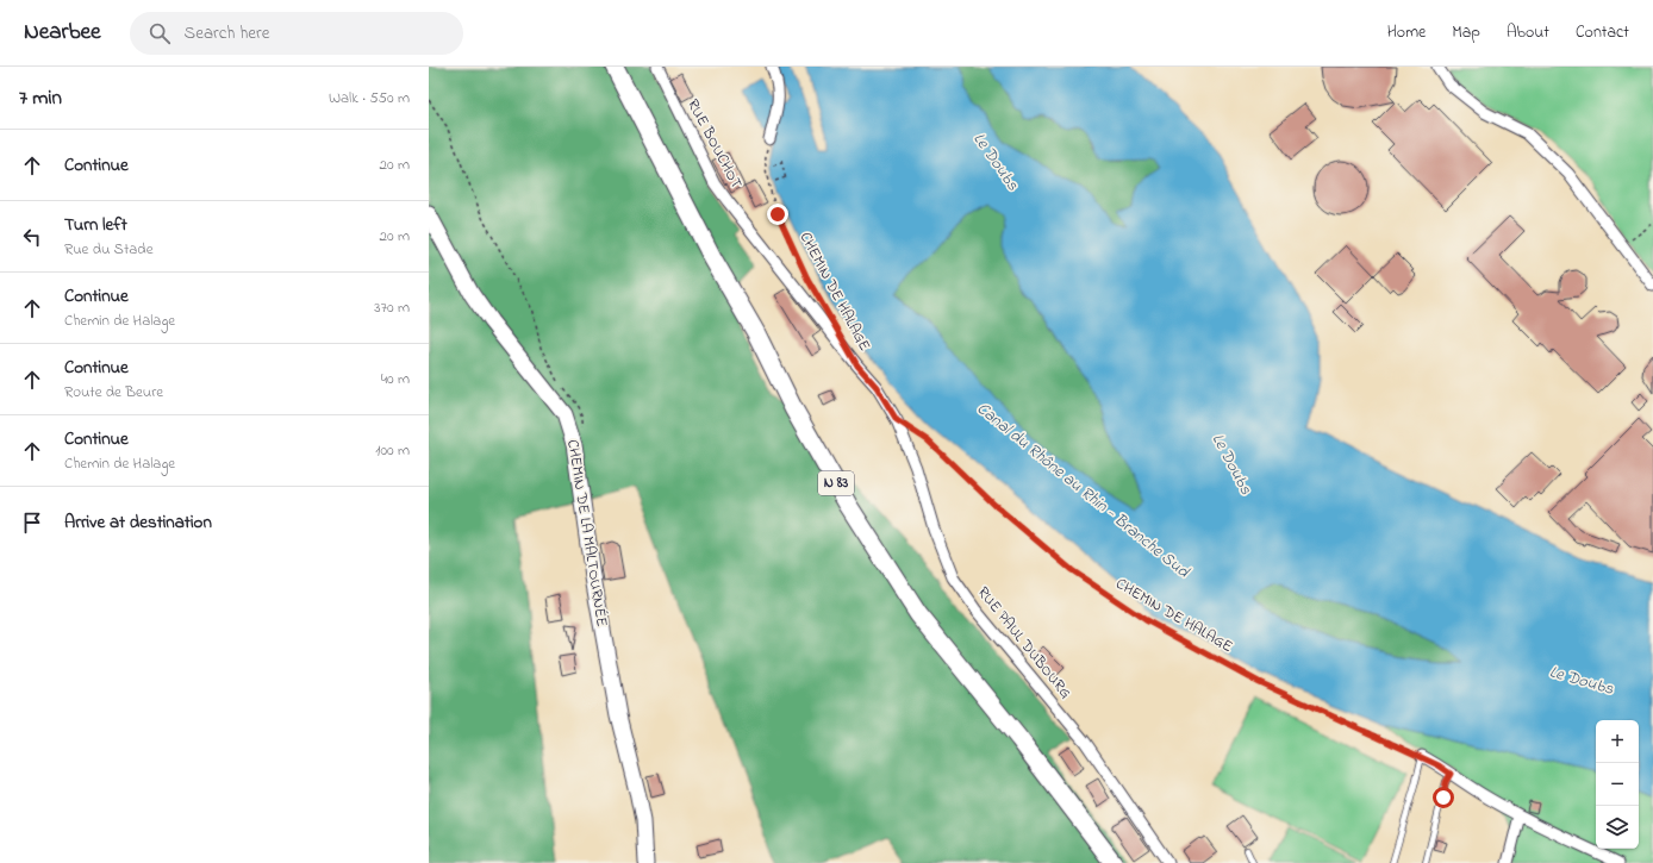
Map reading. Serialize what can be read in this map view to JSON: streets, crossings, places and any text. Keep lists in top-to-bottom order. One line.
{"streets":{"main road":["N 83"],"street":["RUE BOUCHOT","CHEMIN DE LA MALTOURNÉE","RUE PAUL DUBOURG"],"path":["CHEMIN DE HALAGE"]},"crossings":[["RUE BOUCHOT","CHEMIN DE HALAGE"],["RUE BOUCHOT","RUE PAUL DUBOURG"],["CHEMIN DE HALAGE","RUE PAUL DUBOURG"]],"water":["Le Doubs","Canal du Rhône au Rhin - Branche Sud"],"page":{"header":"Nearbee","search":"Search here","nav":["Home","Map","About","Contact"],"heading":["7 min","Walk · 550 m"],"list":[["Continue","20 m"],["Turn left","Rue du Stade","20 m"],["Continue","Chemin de Halage","370 m"],["Continue","Route de Beure","40 m"],["Continue","Chemin de Halage","100 m"],"Arrive at destination"],"map_buttons":["+","−"]}}
